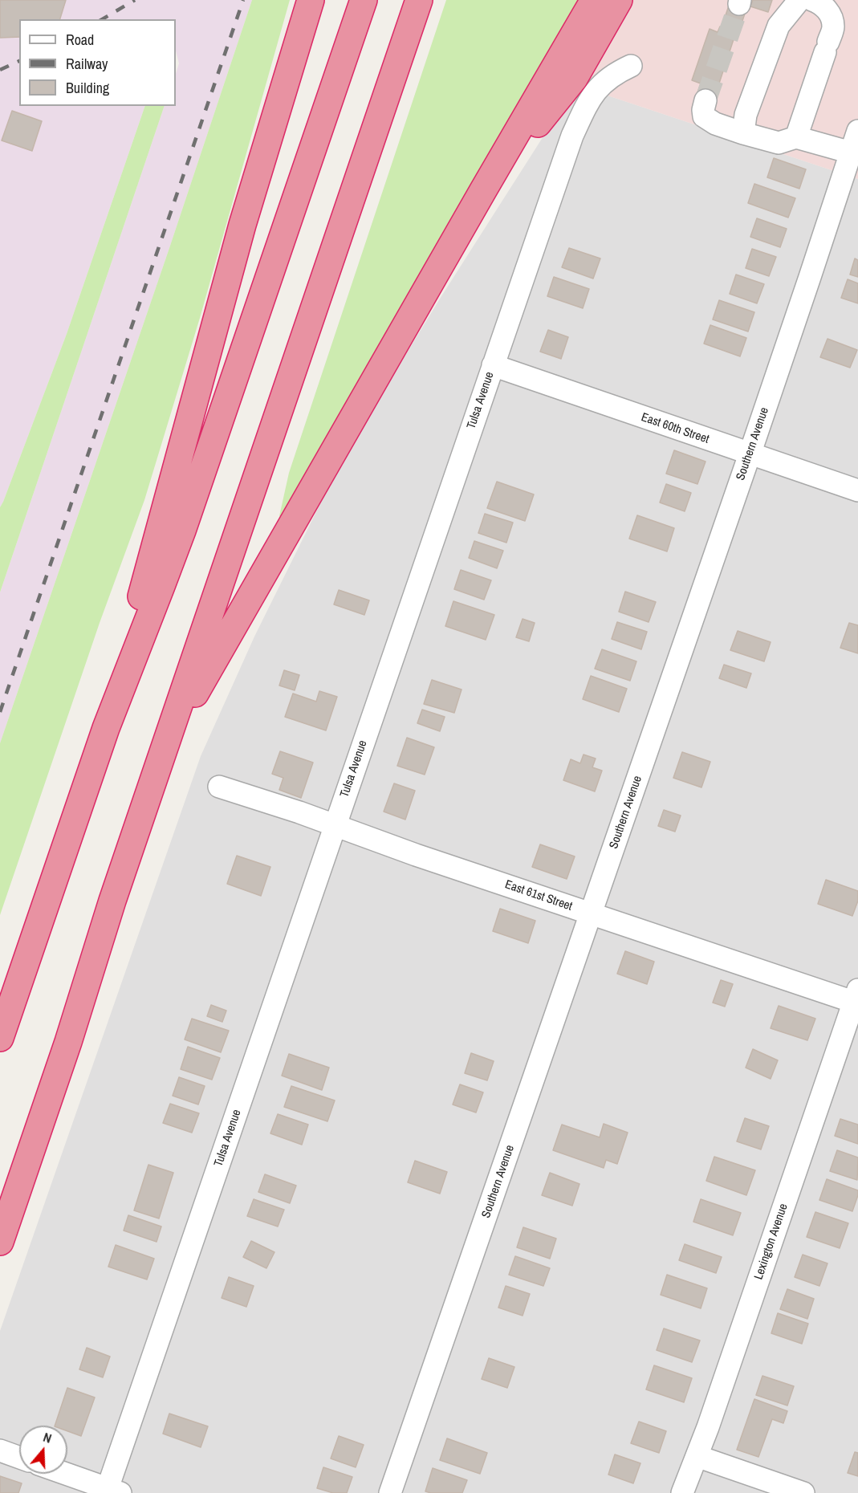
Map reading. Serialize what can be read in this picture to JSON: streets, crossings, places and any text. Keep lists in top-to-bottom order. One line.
{"streets":{"street":["Tulsa Avenue","East 60th Street","Southern Avenue","East 61st Street","Lexington Avenue"]},"crossings":[["Tulsa Avenue","East 60th Street"],["Tulsa Avenue","East 61st Street"],["East 60th Street","Southern Avenue"],["Southern Avenue","East 61st Street"],["East 61st Street","Lexington Avenue"]],"legend":["Road","Railway","Building"],"north":"top"}
